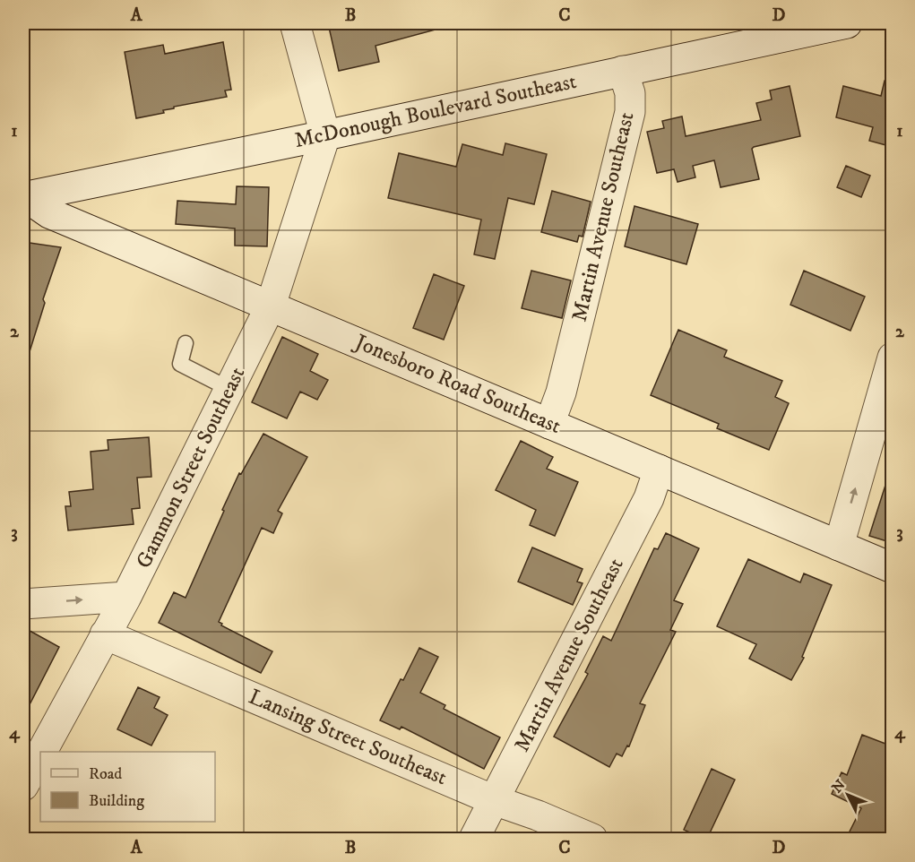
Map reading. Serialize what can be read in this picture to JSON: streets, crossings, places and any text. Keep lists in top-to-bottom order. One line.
{"streets":{"street":["McDonough Boulevard Southeast","Martin Avenue Southeast","Jonesboro Road Southeast","Gammon Street Southeast","Lansing Street Southeast"]},"crossings":[["McDonough Boulevard Southeast","Martin Avenue Southeast"],["McDonough Boulevard Southeast","Jonesboro Road Southeast"],["McDonough Boulevard Southeast","Gammon Street Southeast"],["Martin Avenue Southeast","Jonesboro Road Southeast"],["Martin Avenue Southeast","Lansing Street Southeast"],["Jonesboro Road Southeast","Gammon Street Southeast"],["Gammon Street Southeast","Lansing Street Southeast"]],"legend":["Road","Building"],"north":"top left","grid":{"columns":["A","B","C","D"],"rows":["1","2","3","4"]}}
